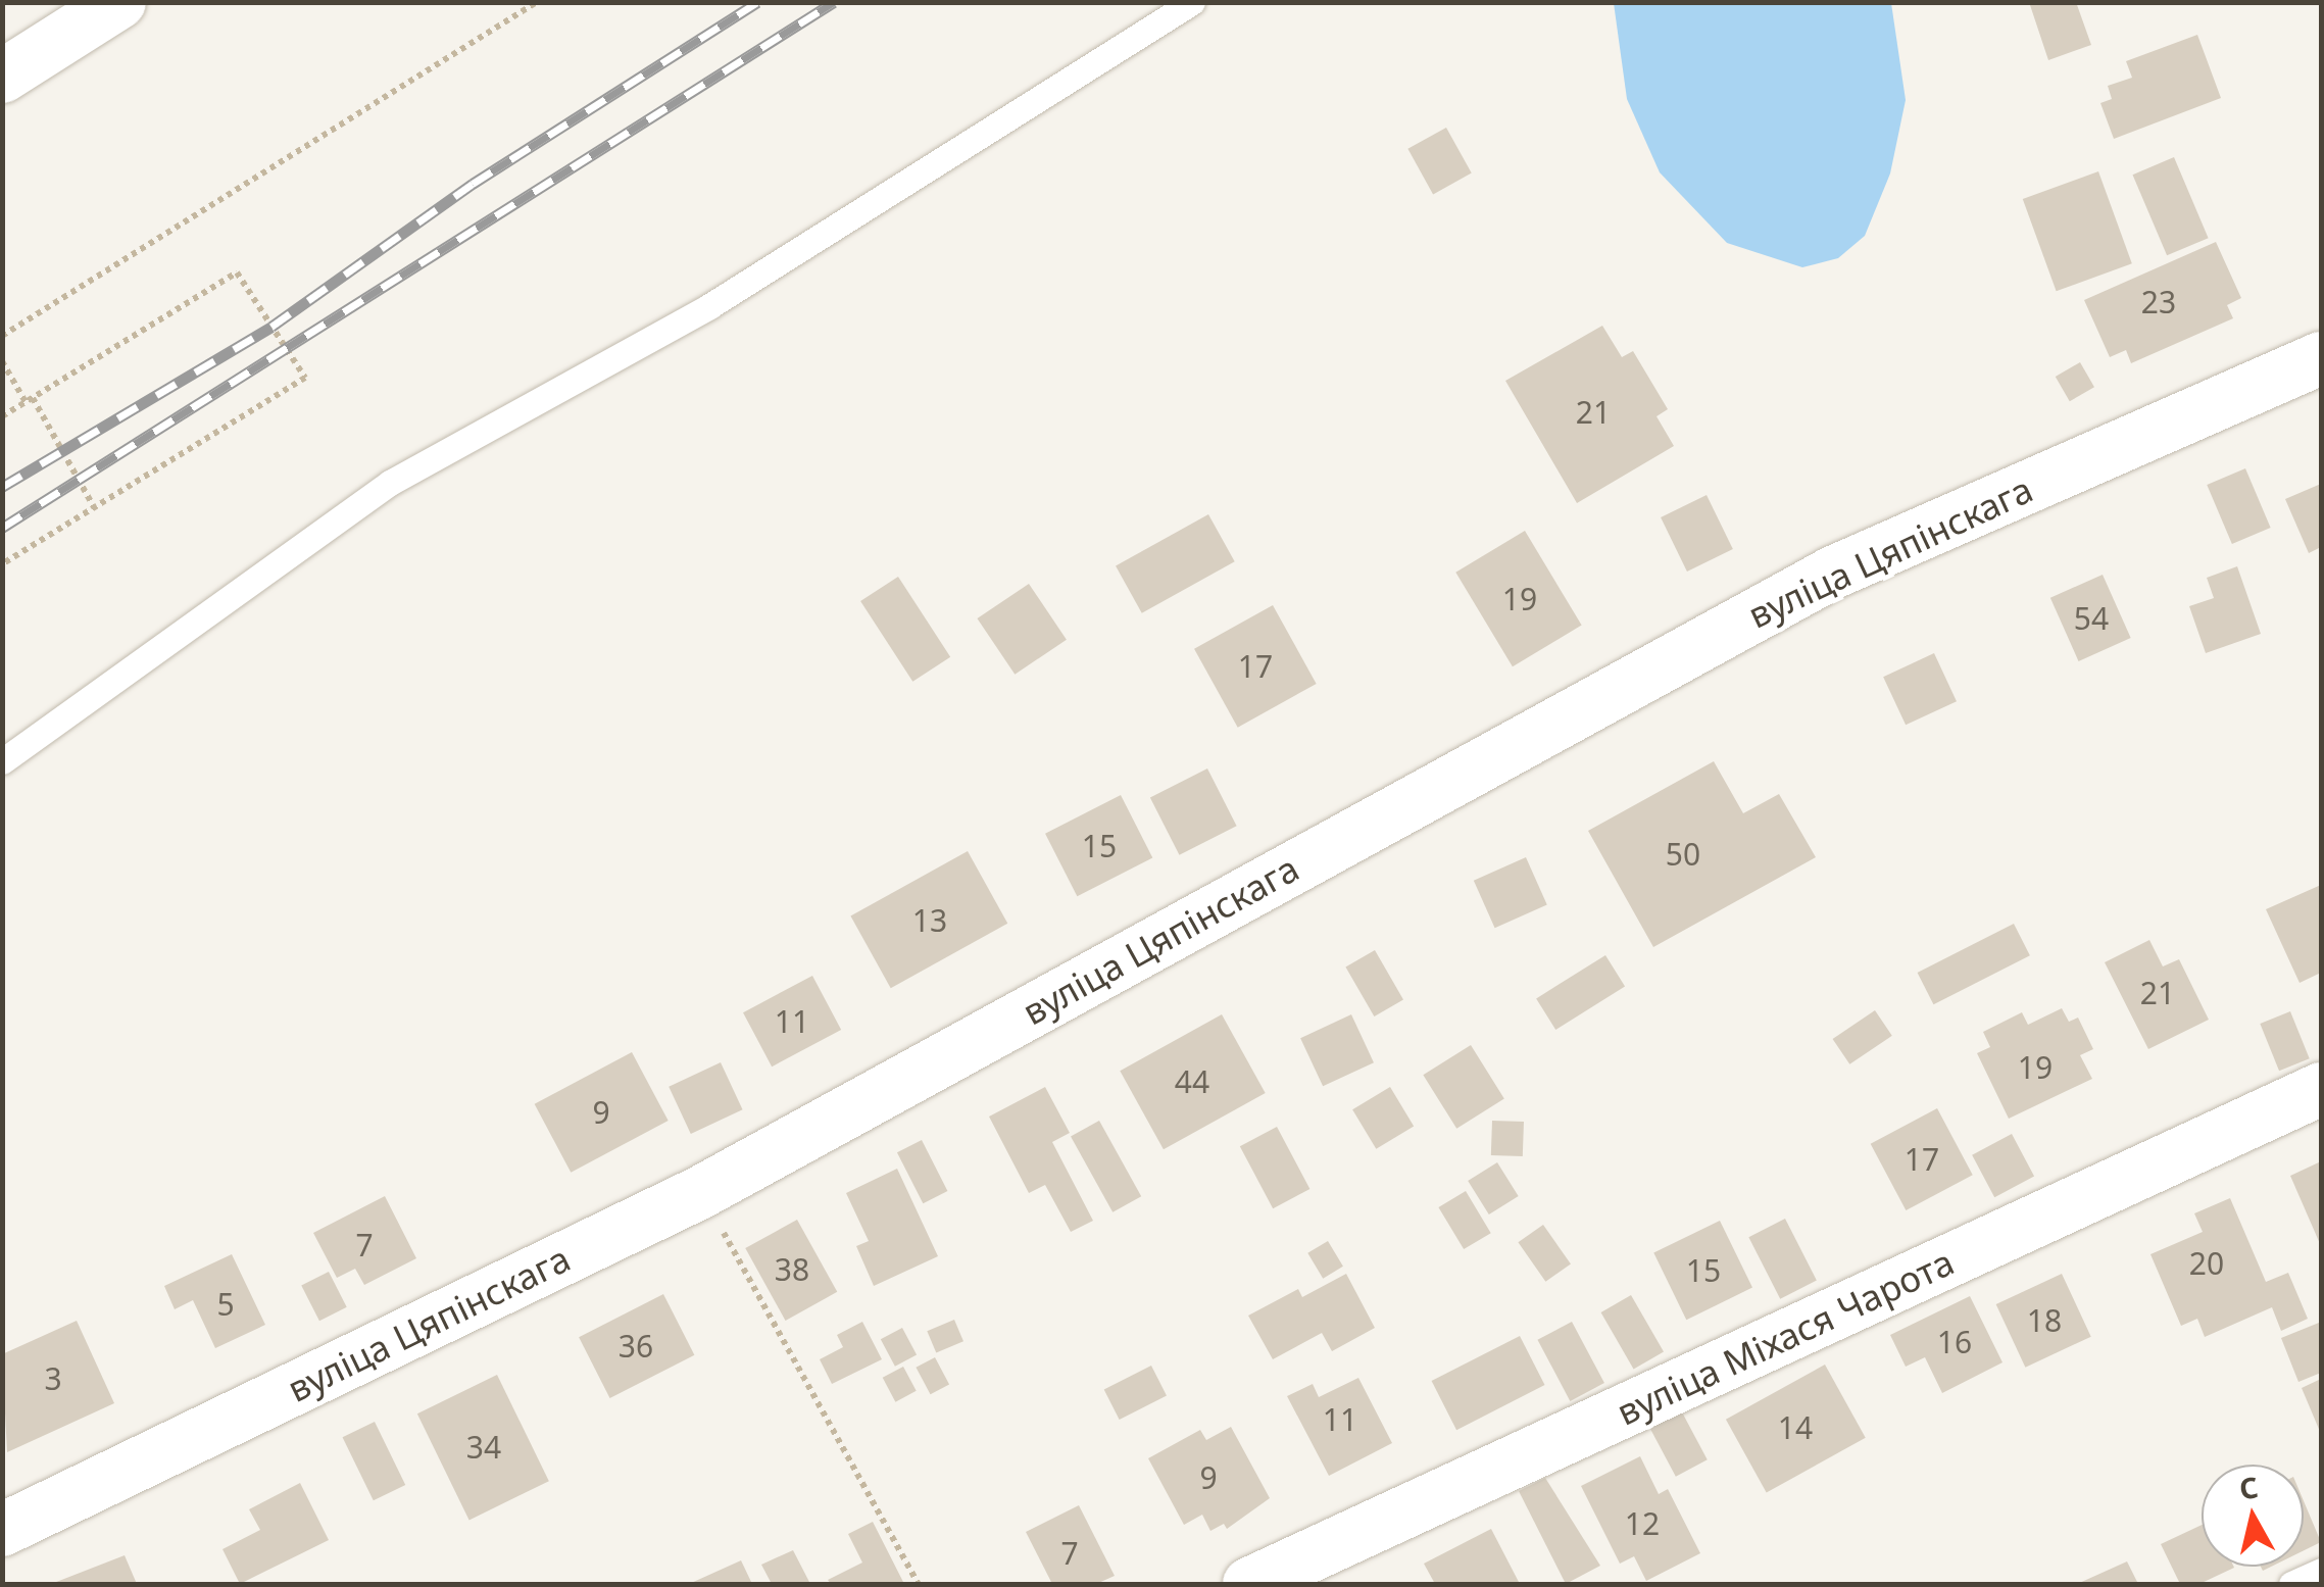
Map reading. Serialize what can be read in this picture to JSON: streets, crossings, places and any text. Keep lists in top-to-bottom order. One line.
{"streets":{"street":["вуліца Цяпінскага","вуліца Міхася Чарота"]},"house_numbers":["23","21","19","54","17","15","50","13","21","11","19","44","9","17","7","20","38","15","5","18","16","36","3","11","14","34","9","12","7"],"north":"top"}
